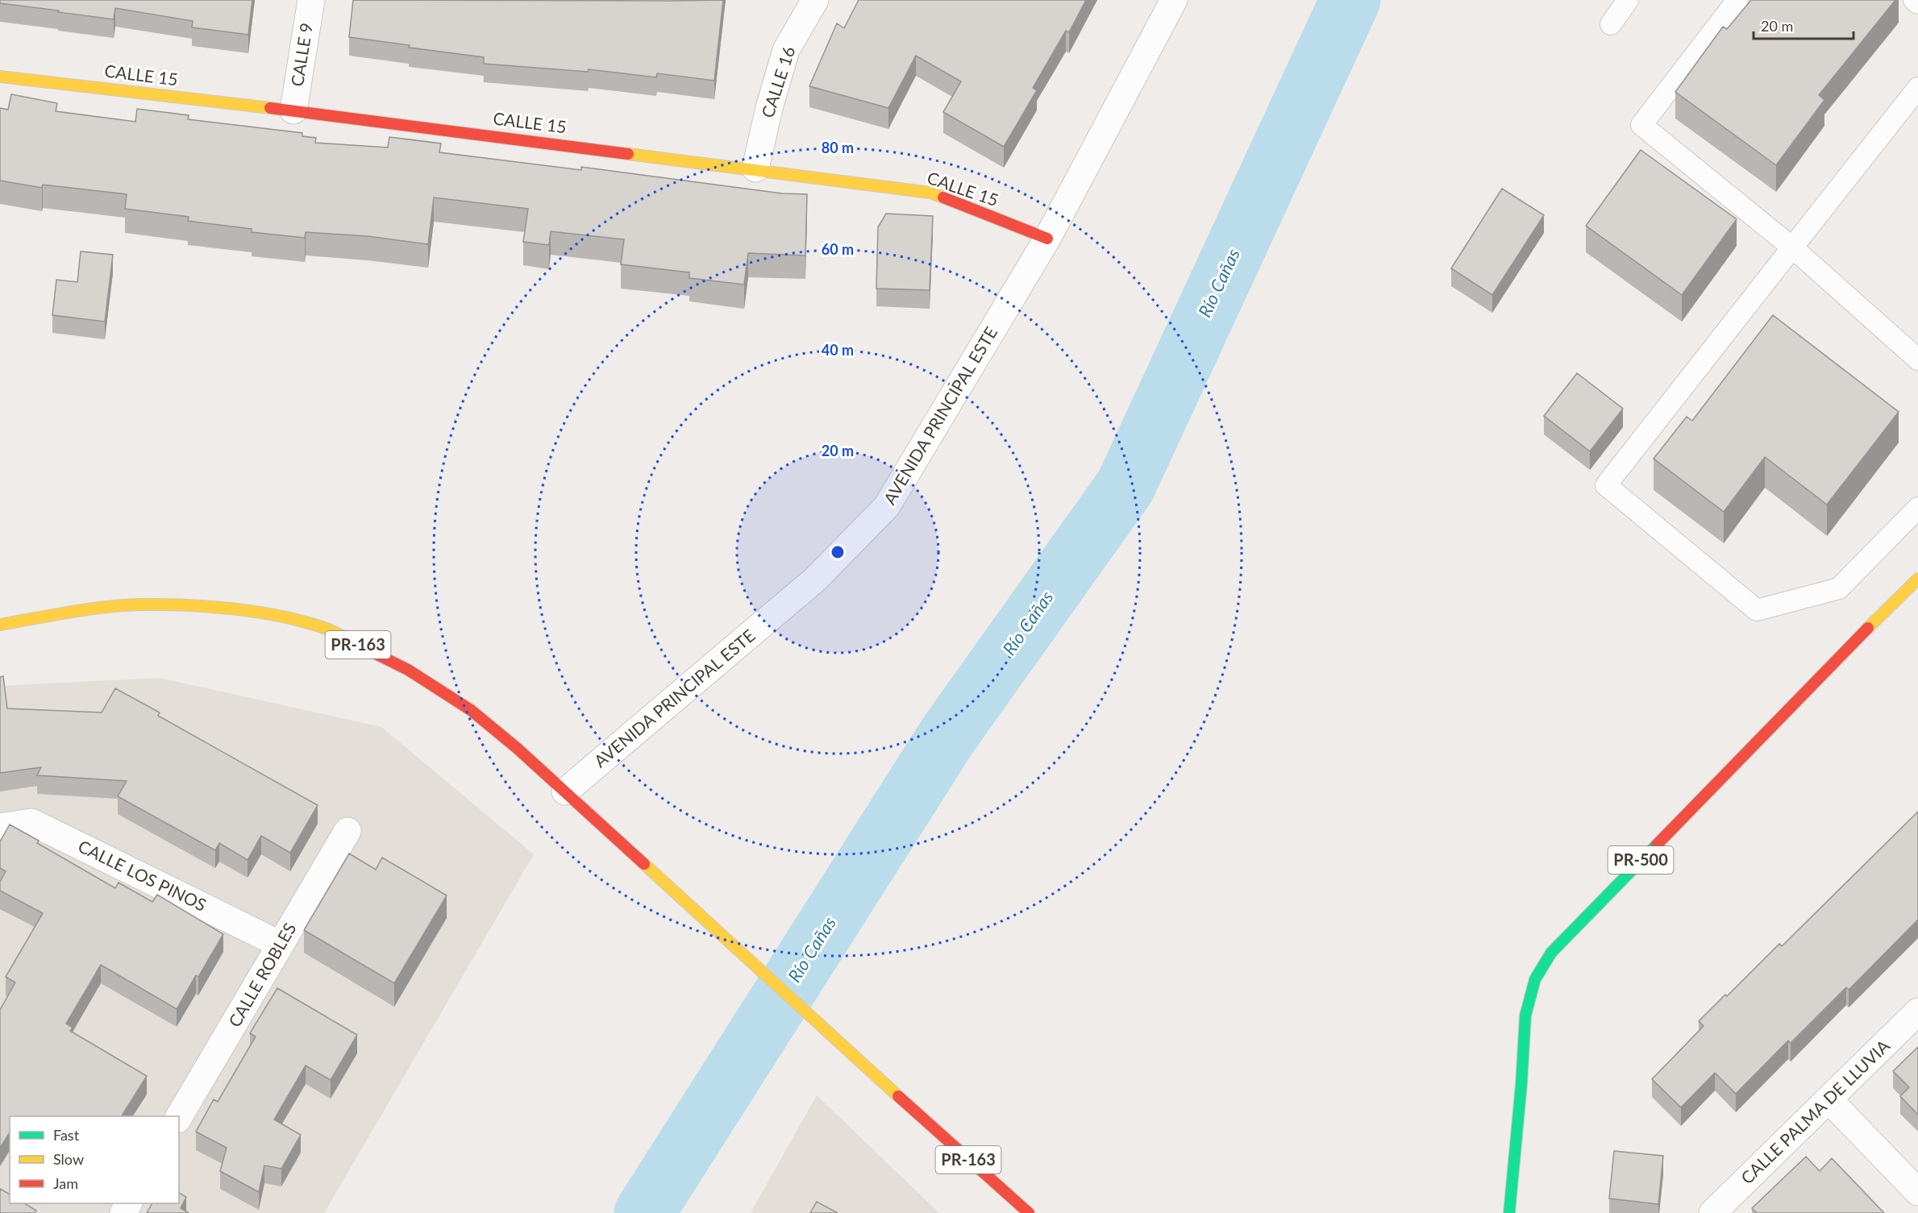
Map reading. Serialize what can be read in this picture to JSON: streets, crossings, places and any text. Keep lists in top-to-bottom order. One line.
{"streets":{"main road":["CALLE 15","PR-163","PR-500"],"street":["CALLE 9","CALLE 16","AVENIDA PRINCIPAL ESTE","CALLE LOS PINOS","CALLE ROBLES","CALLE PALMA DE LLUVIA"]},"crossings":[["CALLE 9","CALLE 15"],["CALLE 15","CALLE 16"],["CALLE 15","AVENIDA PRINCIPAL ESTE"],["AVENIDA PRINCIPAL ESTE","PR-163"],["CALLE LOS PINOS","CALLE ROBLES"]],"water":["Río Cañas"],"legend":["Fast","Slow","Jam"],"scale_bar":"20 m","rings":["80 m","60 m","40 m","20 m"]}
